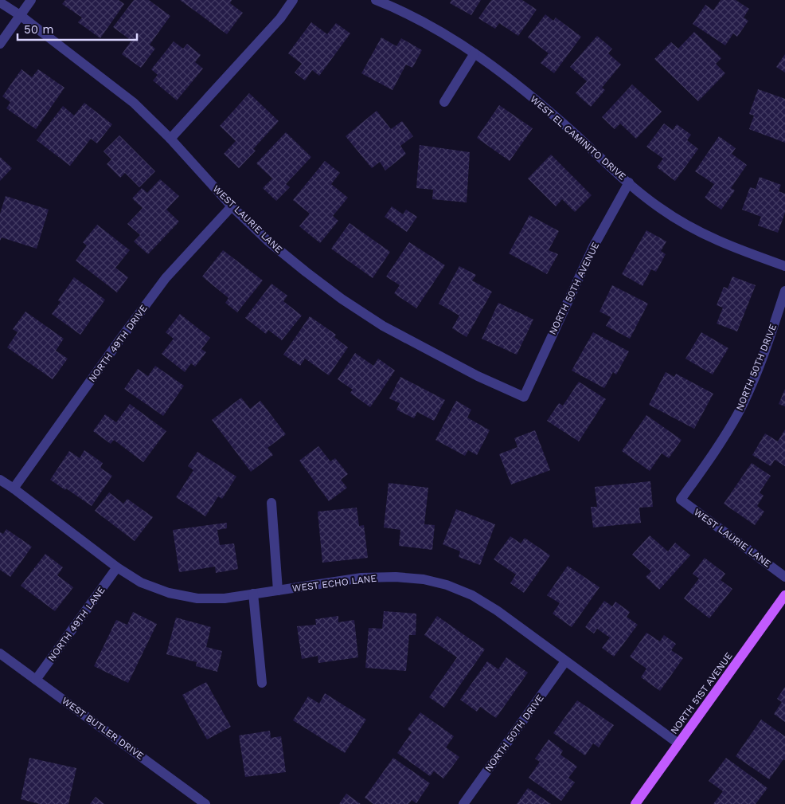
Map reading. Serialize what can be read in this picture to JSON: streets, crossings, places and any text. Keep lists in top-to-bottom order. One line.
{"streets":{"main road":["NORTH 51ST AVENUE"],"street":["WEST EL CAMINITO DRIVE","WEST LAURIE LANE","NORTH 50TH AVENUE","NORTH 49TH DRIVE","NORTH 50TH DRIVE","WEST ECHO LANE","NORTH 49TH LANE","WEST BUTLER DRIVE"]},"crossings":[["WEST EL CAMINITO DRIVE","NORTH 50TH AVENUE"],["WEST LAURIE LANE","NORTH 50TH AVENUE"],["WEST LAURIE LANE","NORTH 49TH DRIVE"],["WEST LAURIE LANE","NORTH 50TH DRIVE"],["NORTH 49TH DRIVE","WEST ECHO LANE"],["NORTH 50TH DRIVE","WEST ECHO LANE"],["WEST ECHO LANE","NORTH 49TH LANE"],["WEST ECHO LANE","NORTH 51ST AVENUE"],["NORTH 49TH LANE","WEST BUTLER DRIVE"]],"scale_bar":"50 m"}
